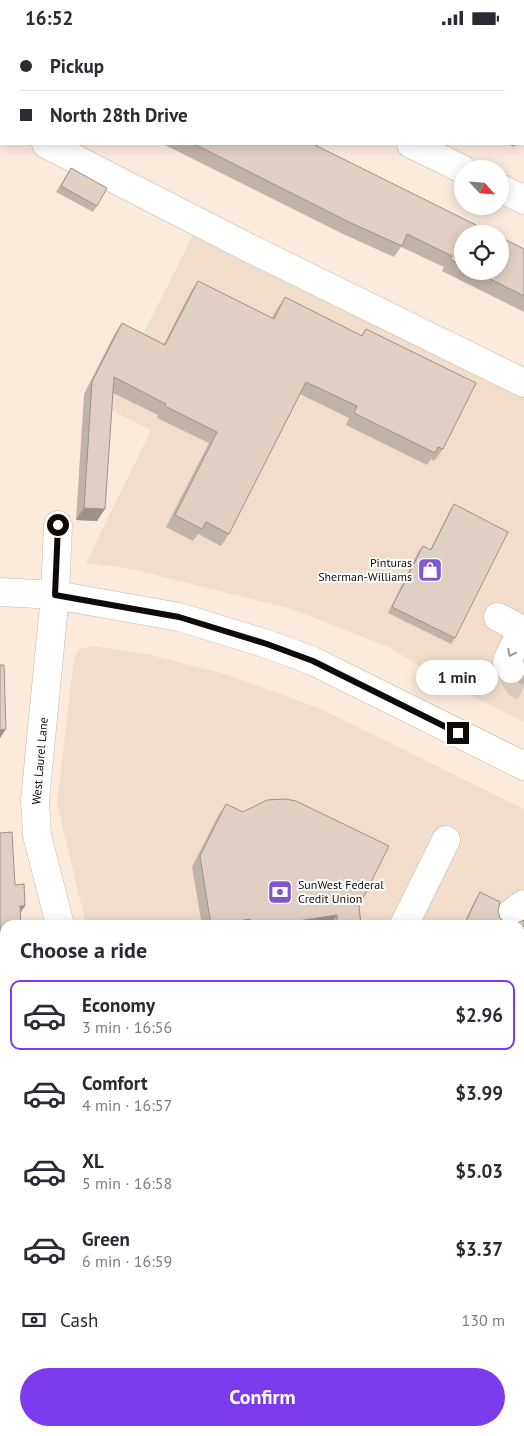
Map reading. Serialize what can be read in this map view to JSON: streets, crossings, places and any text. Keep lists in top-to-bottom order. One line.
{"streets":{"street":["West Laurel Lane"]},"places":{"shop":["Pinturas Sherman-Williams"],"bank":["SunWest Federal Credit Union"]},"north":"bottom right","page":{"status":"16:52","banner":["Pickup","North 28th Drive"],"bubble":"1 min","heading":"Choose a ride","list":[{"name":"Economy","note":"3 min · 16:56","value":"$2.96"},{"name":"Comfort","note":"4 min · 16:57","value":"$3.99"},{"name":"XL","note":"5 min · 16:58","value":"$5.03"},{"name":"Green","note":"6 min · 16:59","value":"$3.37"}],"pay":["Cash","130 m"],"buttons":"Confirm"}}
